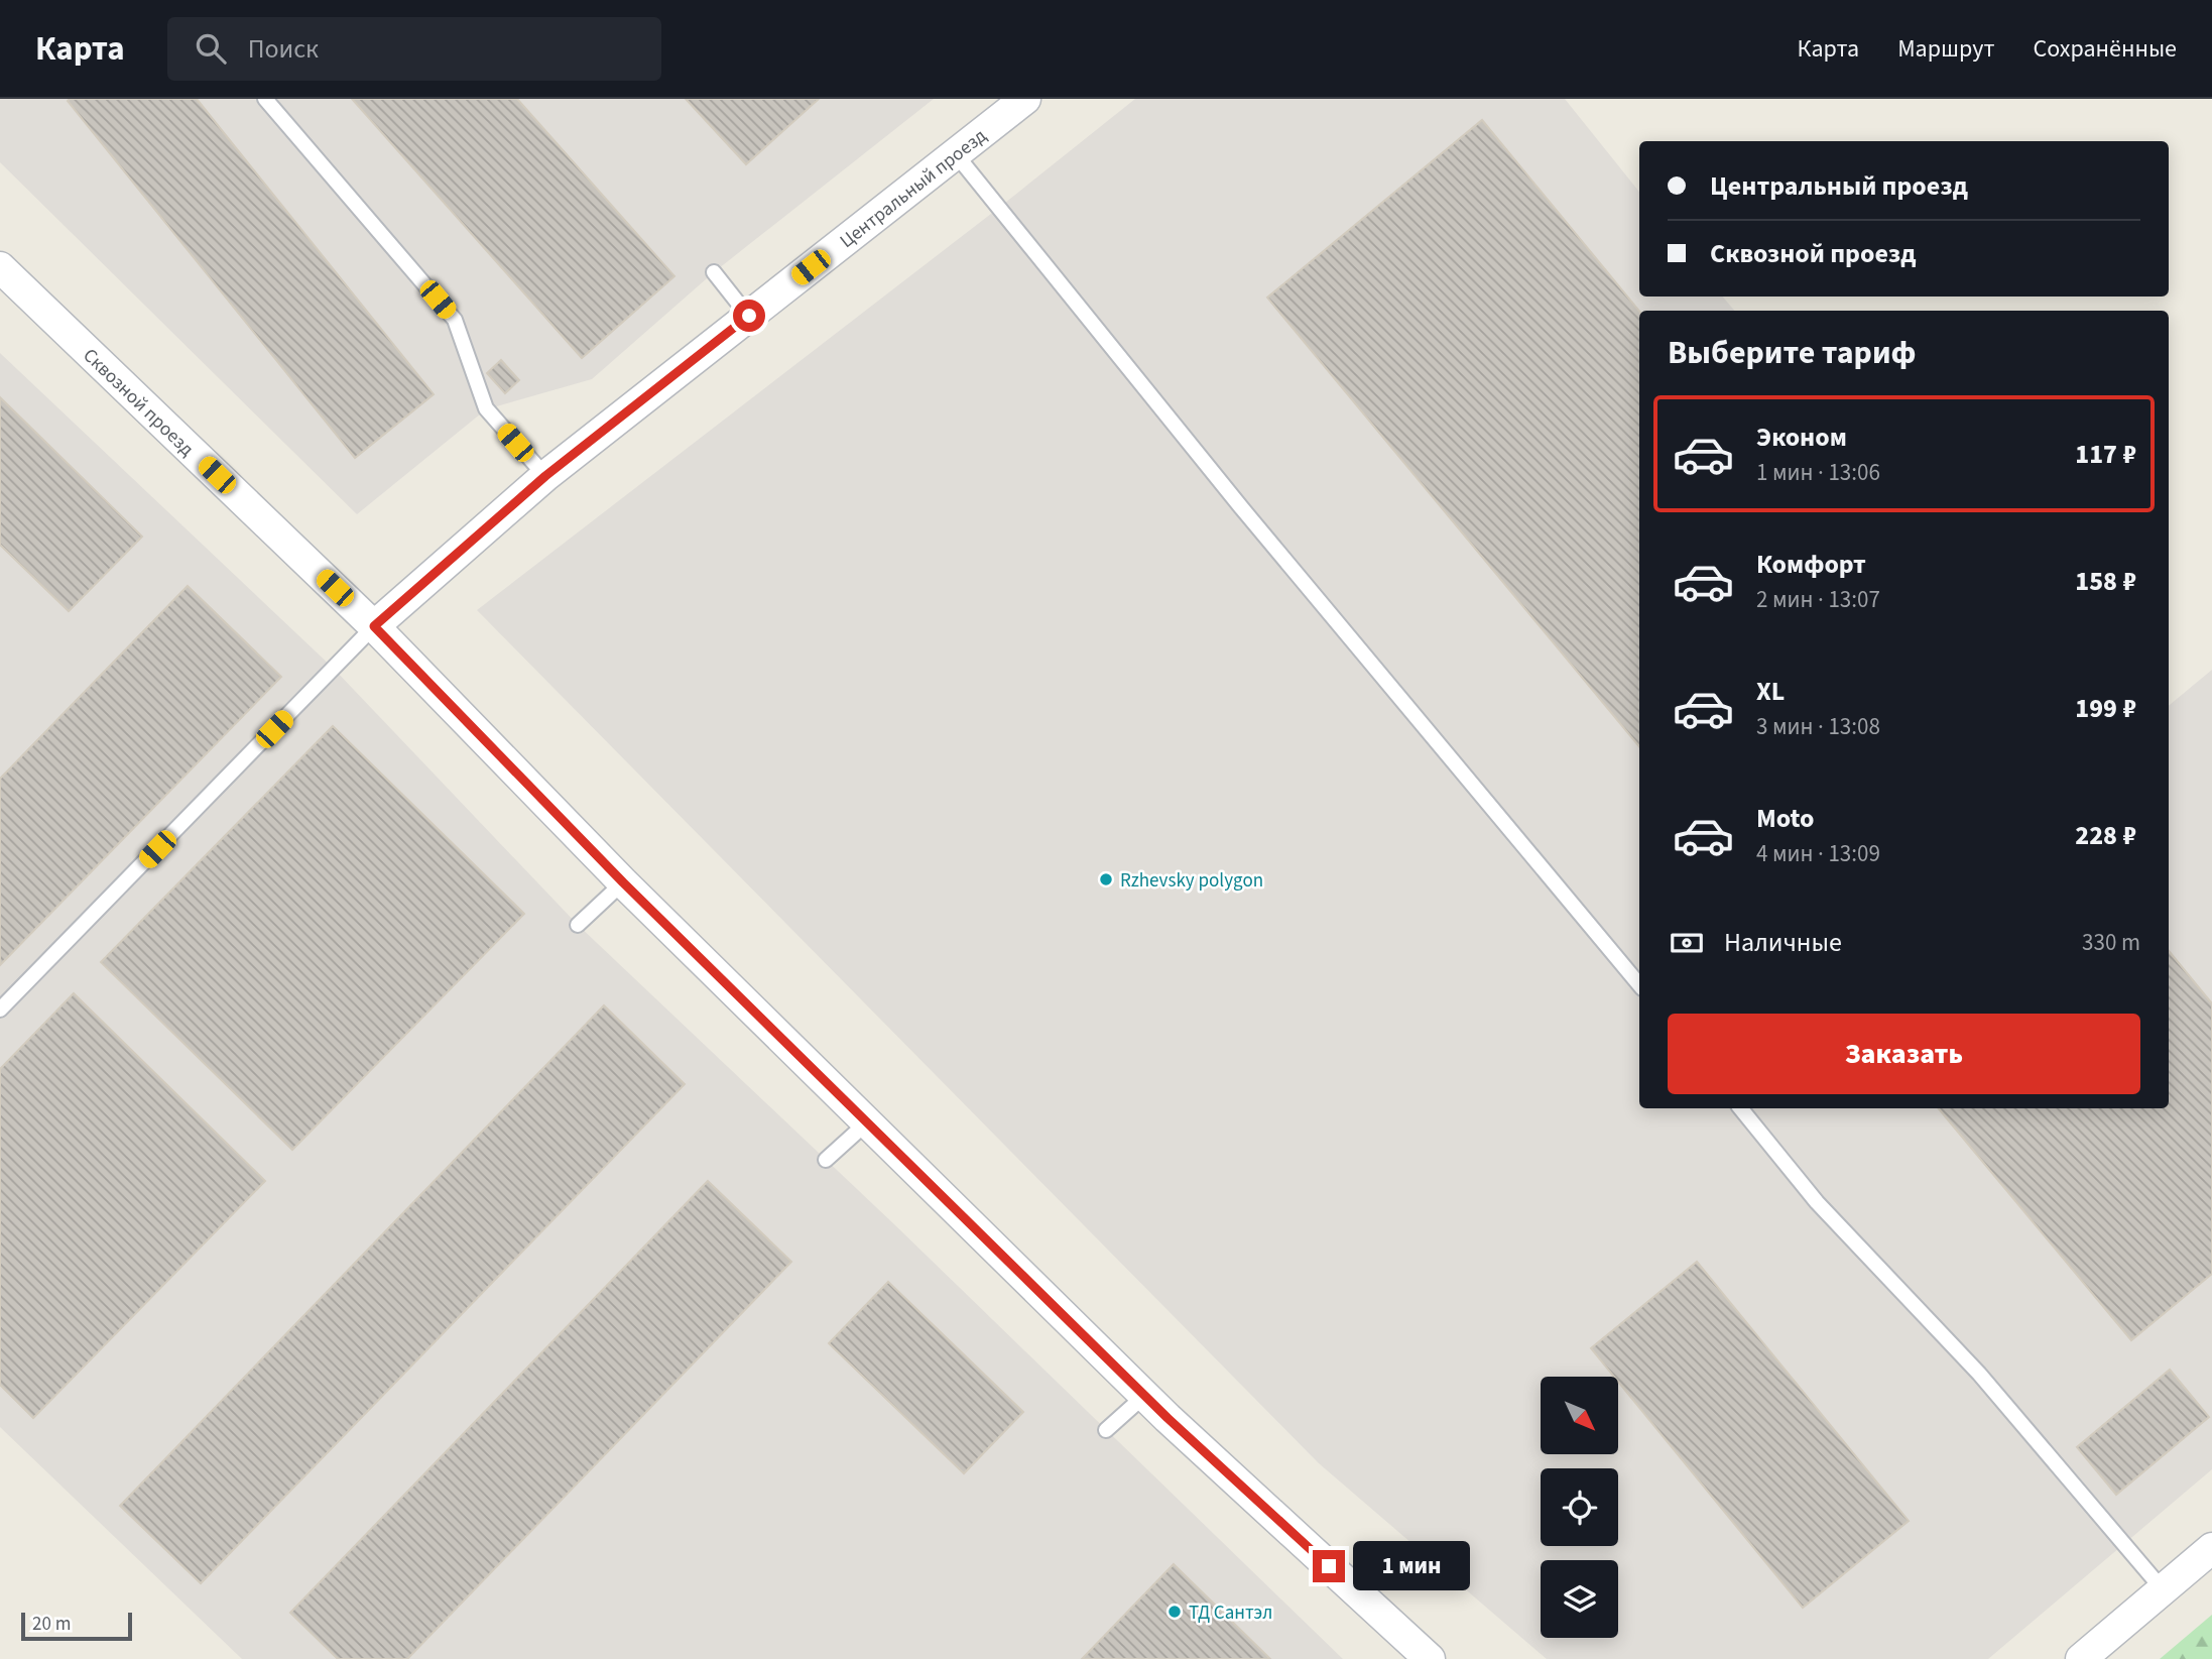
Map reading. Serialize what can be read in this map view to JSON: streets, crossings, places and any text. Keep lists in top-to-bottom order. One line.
{"streets":{"street":["Центральный проезд","Сквозной проезд"]},"crossings":[["Центральный проезд","Сквозной проезд"]],"places":["Rzhevsky polygon","ТД Сантэл"],"scale_bar":"20 m","north":"bottom right","page":{"header":"Карта","search":"Поиск","nav":["Карта","Маршрут","Сохранённые"],"banner":["Центральный проезд","Сквозной проезд"],"heading":"Выберите тариф","list":[{"name":"Эконом","note":"1 мин · 13:06","value":"117 ₽"},{"name":"Комфорт","note":"2 мин · 13:07","value":"158 ₽"},{"name":"XL","note":"3 мин · 13:08","value":"199 ₽"},{"name":"Moto","note":"4 мин · 13:09","value":"228 ₽"}],"pay":["Наличные","330 m"],"buttons":"Заказать","bubble":"1 мин","scale":"20 m"}}
